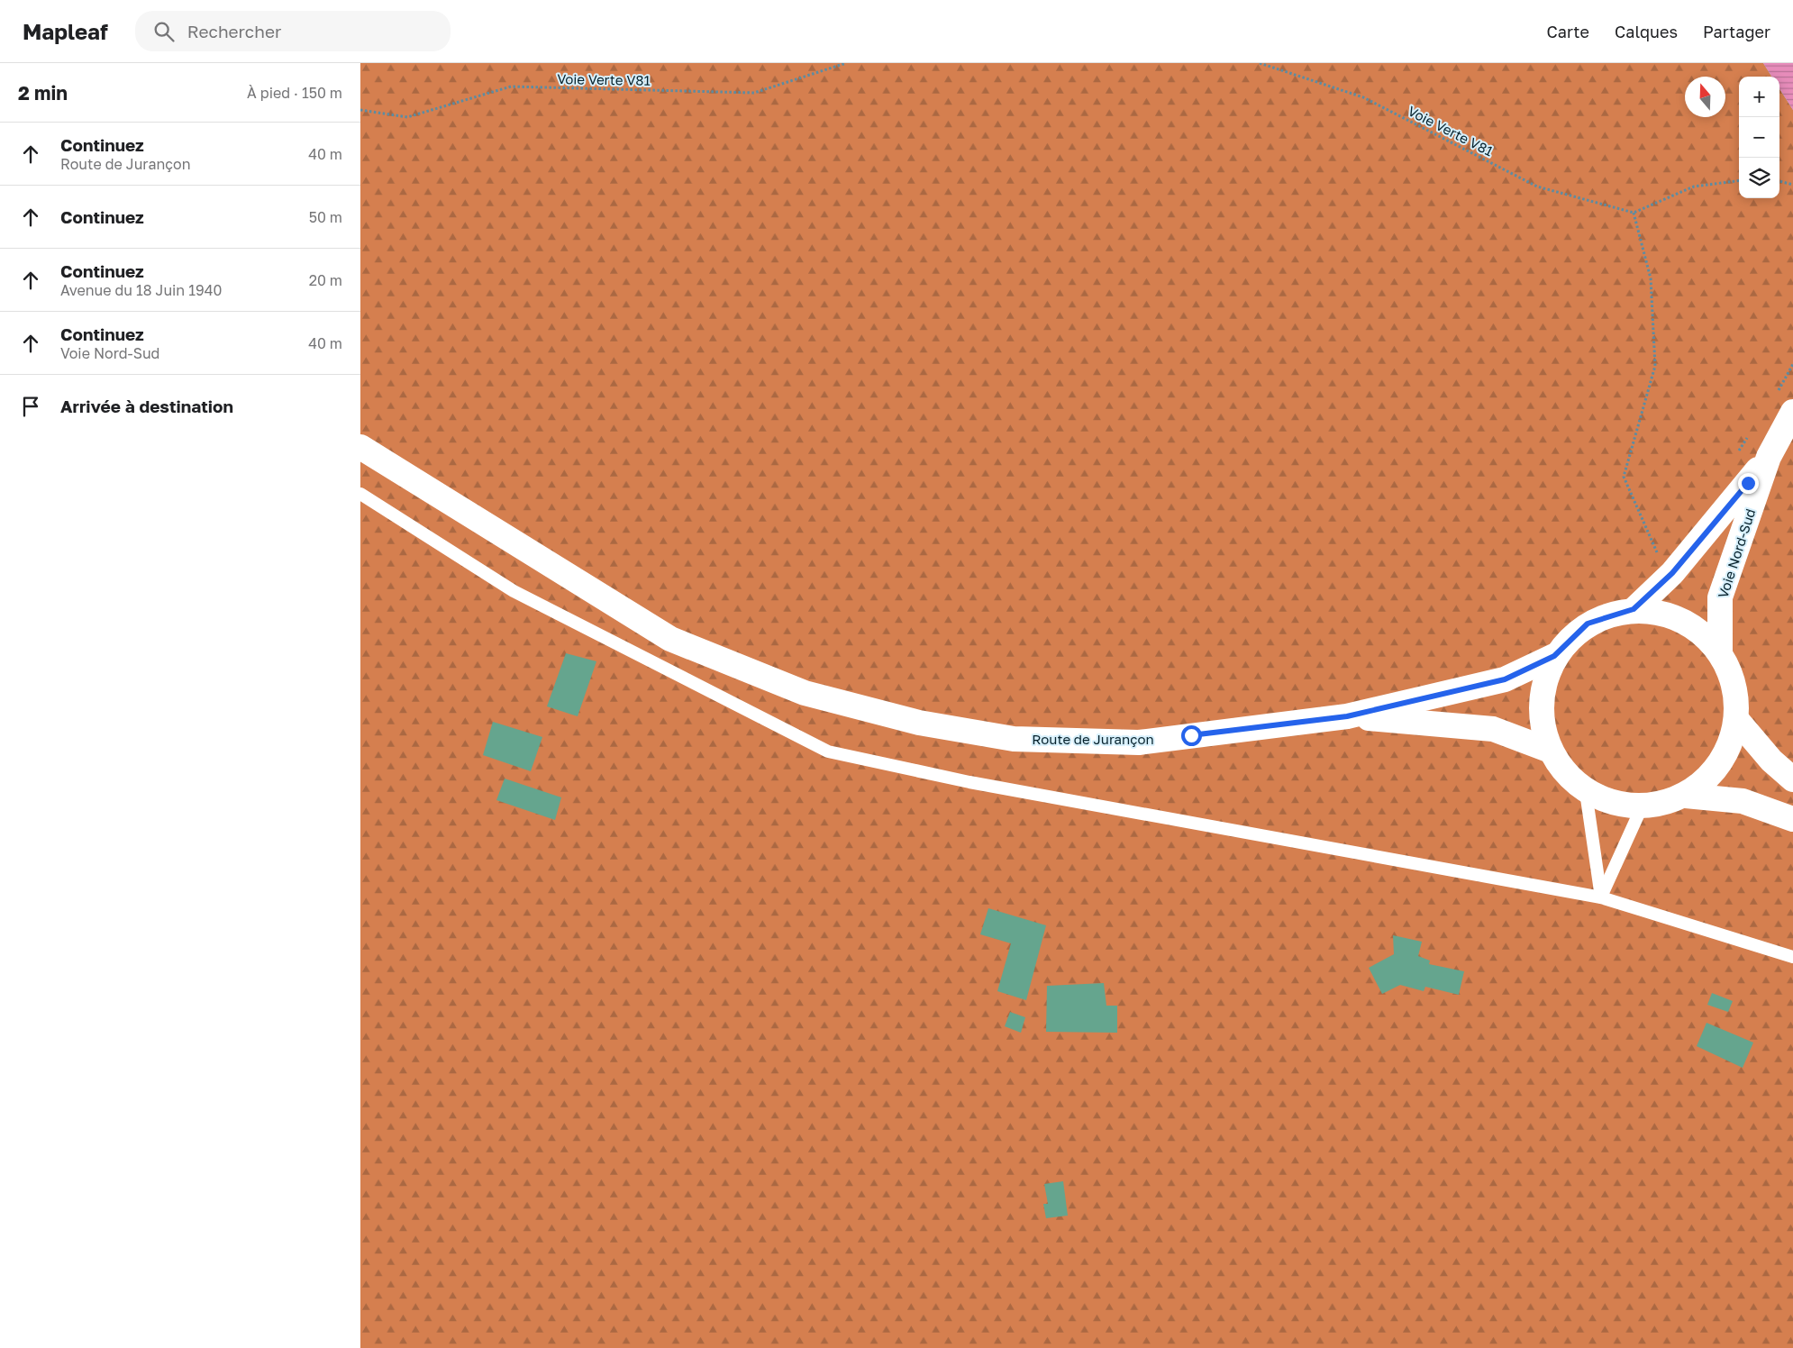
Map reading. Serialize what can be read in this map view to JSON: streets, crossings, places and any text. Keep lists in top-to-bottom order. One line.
{"streets":{"main road":["Voie Nord-Sud","Route de Jurançon"],"path":["Voie Verte V81"]},"north":"top","page":{"header":"Mapleaf","search":"Rechercher","nav":["Carte","Calques","Partager"],"heading":["2 min","À pied · 150 m"],"map_buttons":["+","−"],"list":[["Continuez","Route de Jurançon","40 m"],["Continuez","50 m"],["Continuez","Avenue du 18 Juin 1940","20 m"],["Continuez","Voie Nord-Sud","40 m"],"Arrivée à destination"]}}
